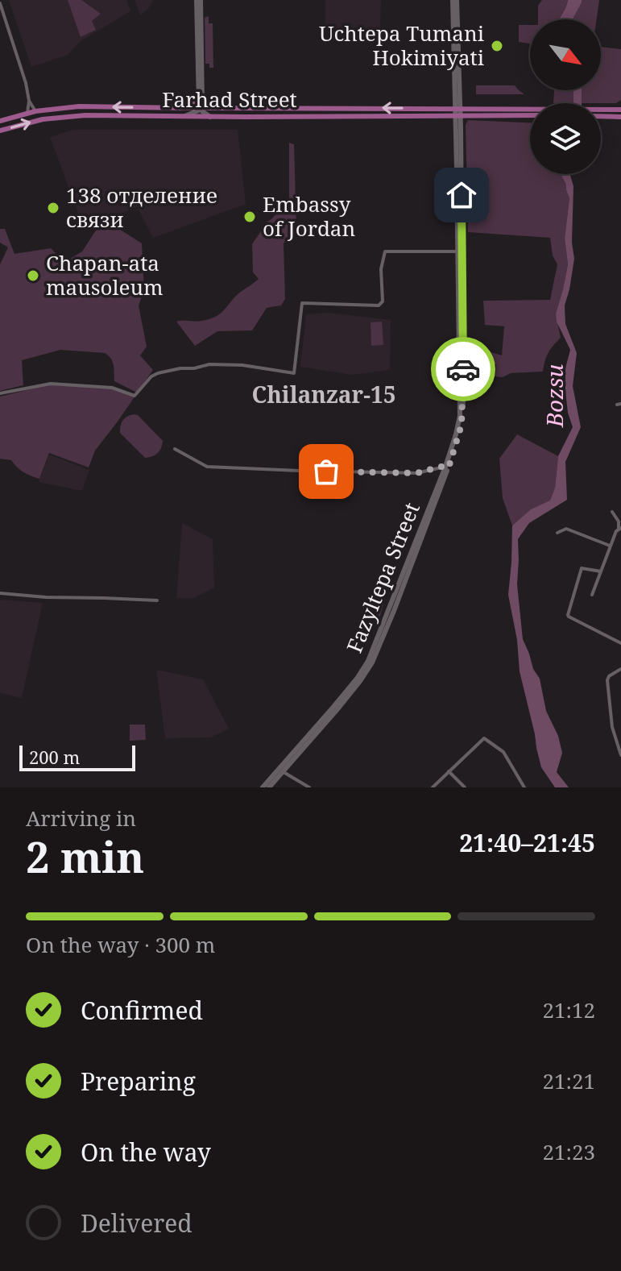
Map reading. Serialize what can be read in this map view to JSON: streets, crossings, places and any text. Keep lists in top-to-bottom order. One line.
{"streets":{"main road":["Farhad Street","Fazyltepa Street"]},"crossings":[["Farhad Street","Fazyltepa Street"]],"districts":["Chilanzar-15"],"water":["Bozsu"],"places":["Uchtepa Tumani Hokimiyati","138 отделение связи","Embassy of Jordan","Chapan-ata mausoleum"],"scale_bar":"200 m","north":"bottom right","page":{"scale":"200 m","heading":["2 min","Arriving in","21:40–21:45"],"bar":"On the way · 300 m","list":[["Confirmed","21:12"],["Preparing","21:21"],["On the way","21:23"],"Delivered"]}}
